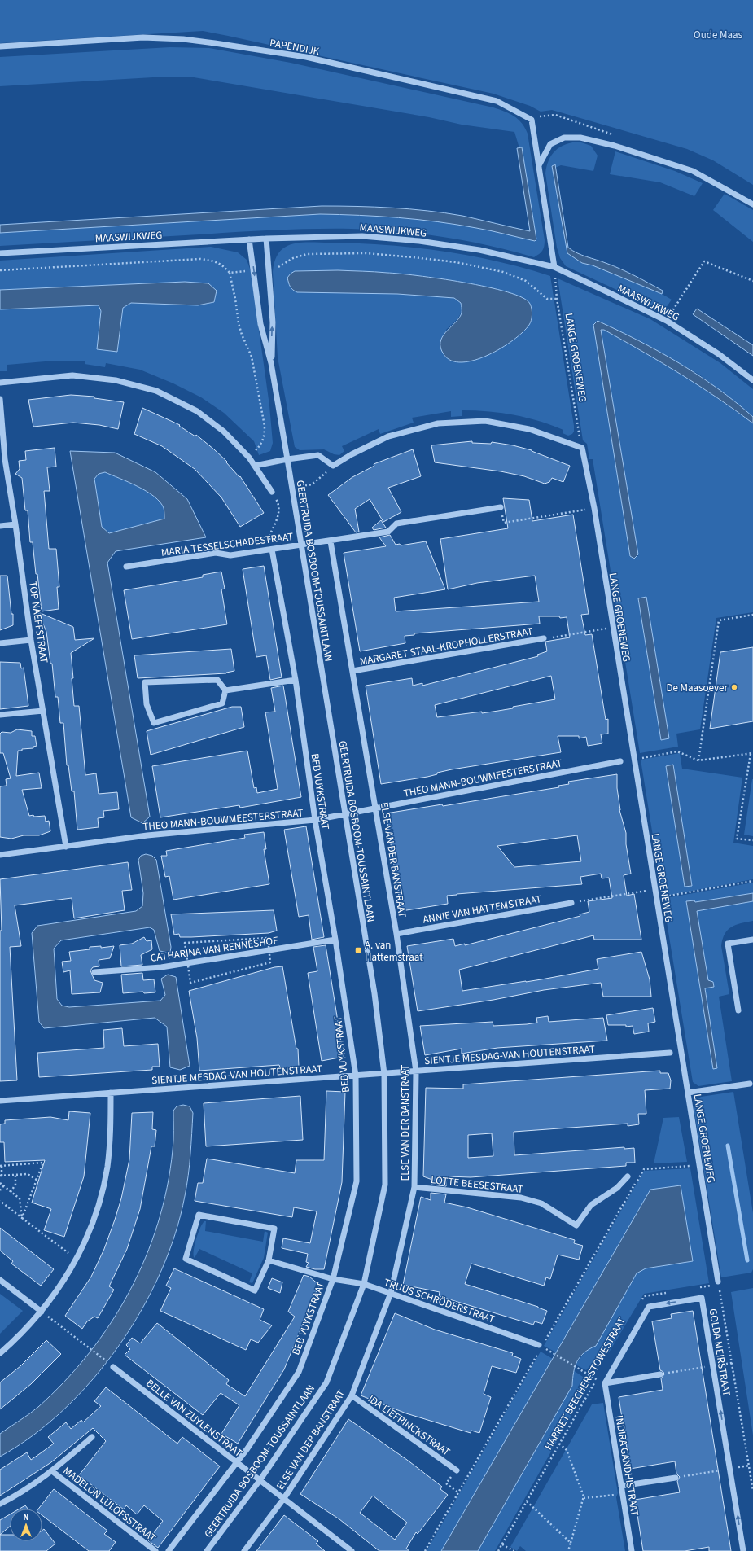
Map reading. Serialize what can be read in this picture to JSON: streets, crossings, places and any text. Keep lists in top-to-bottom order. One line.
{"streets":{"street":["PAPENDIJK","MAASWIJKWEG","LANGE GROENEWEG","MARIA TESSELSCHADESTRAAT","GEERTRUIDA BOSBOOM-TOUSSAINTLAAN","TOP NAEFFSTRAAT","MARGARET STAAL-KROPHOLLERSTRAAT","THEO MANN-BOUWMEESTERSTRAAT","BEB VUYKSTRAAT","ELSE VAN DER BANSTRAAT","ANNIE VAN HATTEMSTRAAT","CATHARINA VAN RENNESHOF","SIENTJE MESDAG-VAN HOUTENSTRAAT","LOTTE BEESESTRAAT","TRUUS SCHRÖDERSTRAAT","GOLDA MEIRSTRAAT","BELLE VAN ZUYLENSTRAAT","IDA LIEFRINCKSTRAAT","INDIRA GANDHISTRAAT","MADELON LULOFSSTRAAT"],"path":["HARRIET BEECHER-STOWESTRAAT"]},"crossings":[["MAASWIJKWEG","LANGE GROENEWEG"],["MAASWIJKWEG","GEERTRUIDA BOSBOOM-TOUSSAINTLAAN"],["MARIA TESSELSCHADESTRAAT","GEERTRUIDA BOSBOOM-TOUSSAINTLAAN"],["MARIA TESSELSCHADESTRAAT","BEB VUYKSTRAAT"],["MARIA TESSELSCHADESTRAAT","ELSE VAN DER BANSTRAAT"],["GEERTRUIDA BOSBOOM-TOUSSAINTLAAN","THEO MANN-BOUWMEESTERSTRAAT"],["GEERTRUIDA BOSBOOM-TOUSSAINTLAAN","SIENTJE MESDAG-VAN HOUTENSTRAAT"],["GEERTRUIDA BOSBOOM-TOUSSAINTLAAN","TRUUS SCHRÖDERSTRAAT"],["GEERTRUIDA BOSBOOM-TOUSSAINTLAAN","BELLE VAN ZUYLENSTRAAT"],["TOP NAEFFSTRAAT","THEO MANN-BOUWMEESTERSTRAAT"],["MARGARET STAAL-KROPHOLLERSTRAAT","ELSE VAN DER BANSTRAAT"],["THEO MANN-BOUWMEESTERSTRAAT","BEB VUYKSTRAAT"],["THEO MANN-BOUWMEESTERSTRAAT","ELSE VAN DER BANSTRAAT"],["BEB VUYKSTRAAT","CATHARINA VAN RENNESHOF"],["BEB VUYKSTRAAT","SIENTJE MESDAG-VAN HOUTENSTRAAT"],["BEB VUYKSTRAAT","TRUUS SCHRÖDERSTRAAT"],["BEB VUYKSTRAAT","BELLE VAN ZUYLENSTRAAT"],["ELSE VAN DER BANSTRAAT","ANNIE VAN HATTEMSTRAAT"],["ELSE VAN DER BANSTRAAT","SIENTJE MESDAG-VAN HOUTENSTRAAT"],["ELSE VAN DER BANSTRAAT","LOTTE BEESESTRAAT"],["ELSE VAN DER BANSTRAAT","TRUUS SCHRÖDERSTRAAT"],["ELSE VAN DER BANSTRAAT","BELLE VAN ZUYLENSTRAAT"],["ELSE VAN DER BANSTRAAT","IDA LIEFRINCKSTRAAT"],["GOLDA MEIRSTRAAT","INDIRA GANDHISTRAAT"]],"parks":["Oude Maas"],"places":{"other":["De Maasoever"],"transit":["A. van Hattemstraat"]},"north":"top"}
